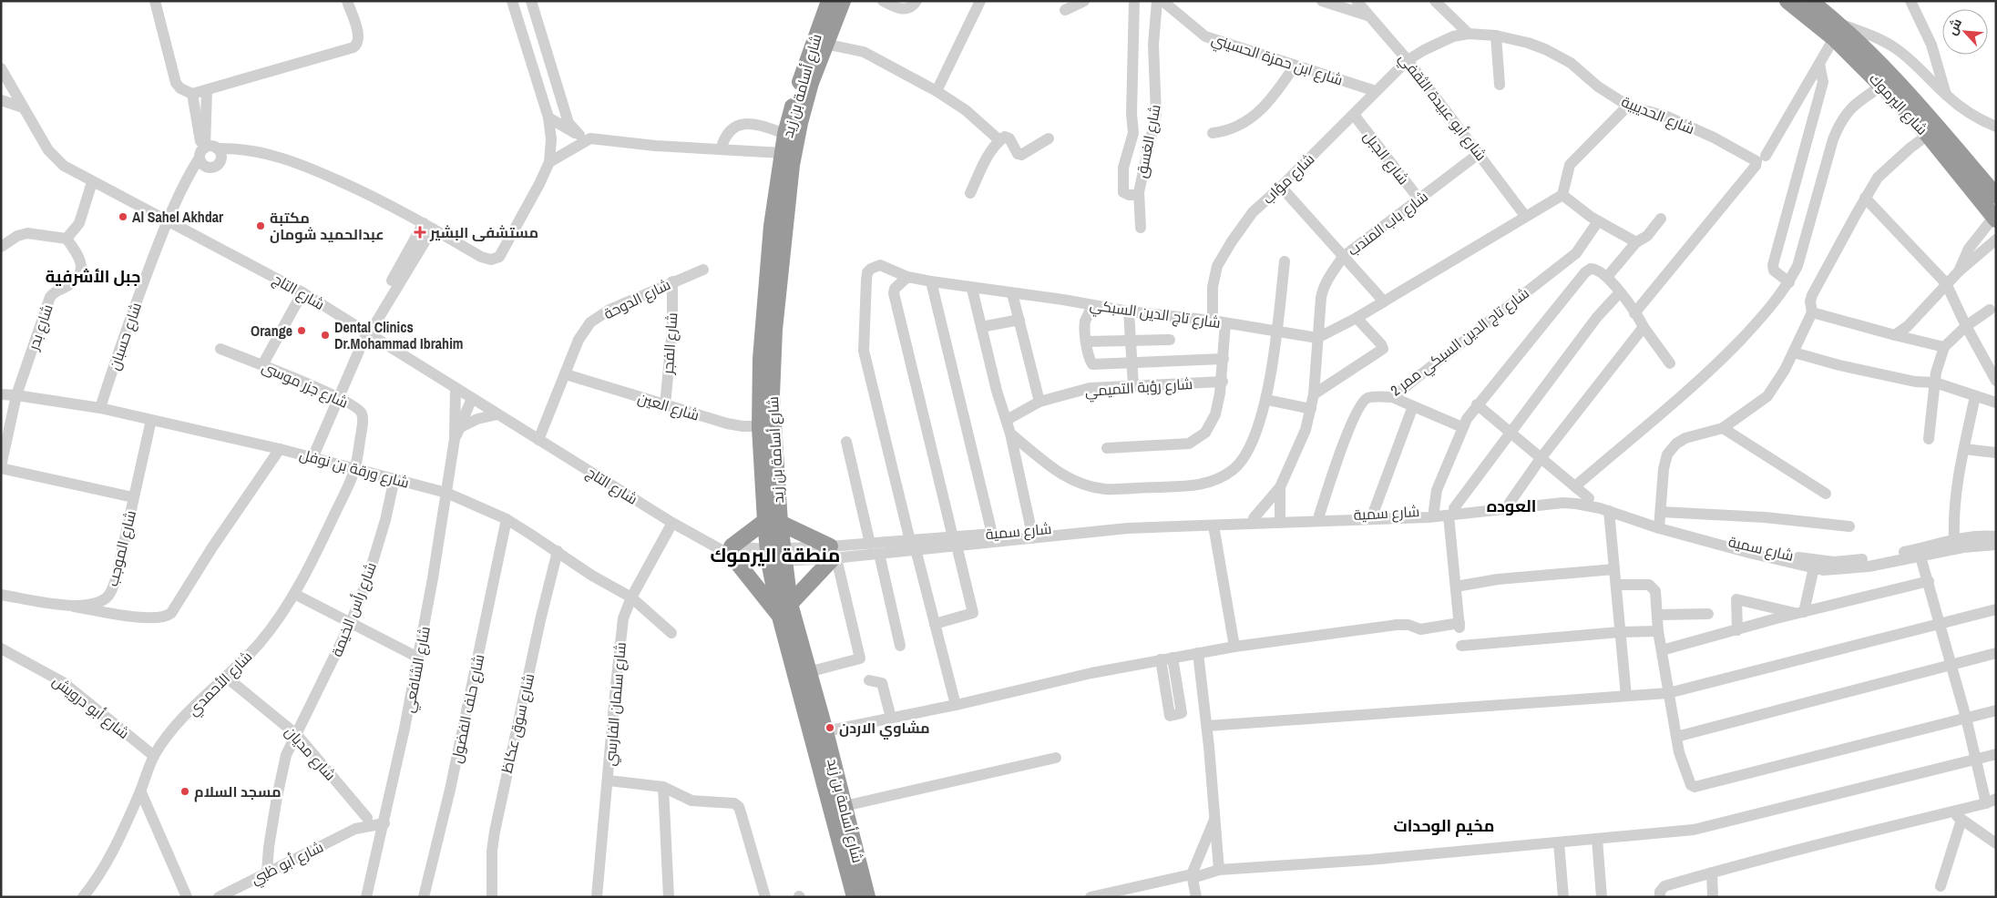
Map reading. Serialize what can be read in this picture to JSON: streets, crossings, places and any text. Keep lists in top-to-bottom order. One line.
{"streets":{"highway":["شارع أسامة بن زيد","شارع اليرموك"],"street":["شارع ابن حمزة الحسيني","شارع أبو عبيدة الثقفي","شارع الحديبية","شارع الغسق","شارع الجبل","شارع مؤاب","شارع باب المندب","شارع التاج","شارع الدوحة","شارع تاج الدين السبكي","شارع بدر","شارع حسبان","شارع تاج الدين السبكي ممر 2","شارع الفجر","شارع جزر موسى","شارع رؤبة التميمي","شارع العين","شارع ورقة بن نوفل","شارع سمية","شارع الموجب","شارع رأس الخيمة","شارع الشافعي","شارع الأحمدي","شارع سلمان الفارسي","شارع أبو درويش","شارع حلف الفضول","شارع سوق عكاظ","شارع مديان","شارع أبو ظبي"]},"crossings":[["شارع ابن حمزة الحسيني","شارع مؤاب"],["شارع أسامة بن زيد","شارع التاج"],["شارع أسامة بن زيد","شارع العين"],["شارع أسامة بن زيد","شارع سمية"],["شارع أبو عبيدة الثقفي","شارع الحديبية"],["شارع أبو عبيدة الثقفي","شارع مؤاب"],["شارع أبو عبيدة الثقفي","شارع باب المندب"],["شارع الحديبية","شارع مؤاب"],["شارع الجبل","شارع مؤاب"],["شارع الجبل","شارع باب المندب"],["شارع مؤاب","شارع تاج الدين السبكي"],["شارع باب المندب","شارع تاج الدين السبكي"],["شارع التاج","شارع الدوحة"],["شارع التاج","شارع حسبان"],["شارع التاج","شارع سمية"],["شارع التاج","شارع الشافعي"],["شارع التاج","شارع سلمان الفارسي"],["شارع الدوحة","شارع الفجر"],["شارع الدوحة","شارع العين"],["شارع تاج الدين السبكي","شارع سمية"],["شارع بدر","شارع ورقة بن نوفل"],["شارع حسبان","شارع ورقة بن نوفل"],["شارع تاج الدين السبكي ممر 2","شارع سمية"],["شارع الفجر","شارع العين"],["شارع جزر موسى","شارع ورقة بن نوفل"],["شارع جزر موسى","شارع الأحمدي"],["شارع ورقة بن نوفل","شارع الموجب"],["شارع ورقة بن نوفل","شارع رأس الخيمة"],["شارع ورقة بن نوفل","شارع الشافعي"],["شارع ورقة بن نوفل","شارع الأحمدي"],["شارع ورقة بن نوفل","شارع سلمان الفارسي"],["شارع ورقة بن نوفل","شارع حلف الفضول"],["شارع ورقة بن نوفل","شارع سوق عكاظ"],["شارع رأس الخيمة","شارع مديان"],["شارع رأس الخيمة","شارع أبو ظبي"],["شارع الشافعي","شارع مديان"],["شارع الشافعي","شارع أبو ظبي"],["شارع الأحمدي","شارع أبو درويش"],["شارع الأحمدي","شارع مديان"],["شارع مديان","شارع أبو ظبي"]],"districts":["جبل الأشرفية","العوده","منطقة اليرموك","مخيم الوحدات"],"places":{"other":["Al Sahel Akhdar","مكتبة عبدالحميد شومان","Orange","Dental Clinics Dr.Mohammad Ibrahim","مشاوي الاردن","مسجد السلام"],"health":["مستشفى البشير"]},"north":"top left"}
